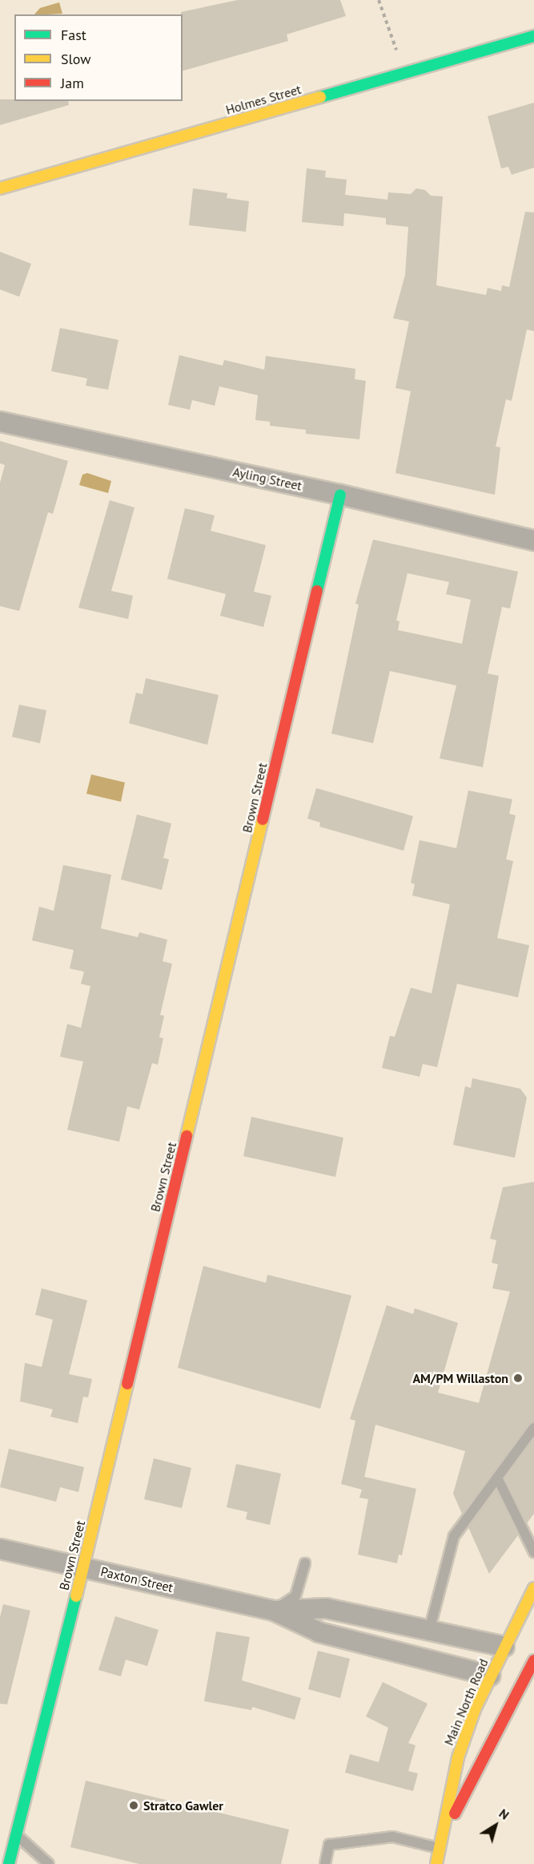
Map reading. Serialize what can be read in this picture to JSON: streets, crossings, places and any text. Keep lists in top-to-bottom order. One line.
{"streets":{"street":["Holmes Street","Ayling Street","Brown Street","Paxton Street","Main North Road"]},"crossings":[["Ayling Street","Brown Street"],["Brown Street","Paxton Street"],["Paxton Street","Main North Road"]],"places":["AM/PM Willaston","Stratco Gawler"],"legend":["Fast","Slow","Jam"],"north":"top right"}
